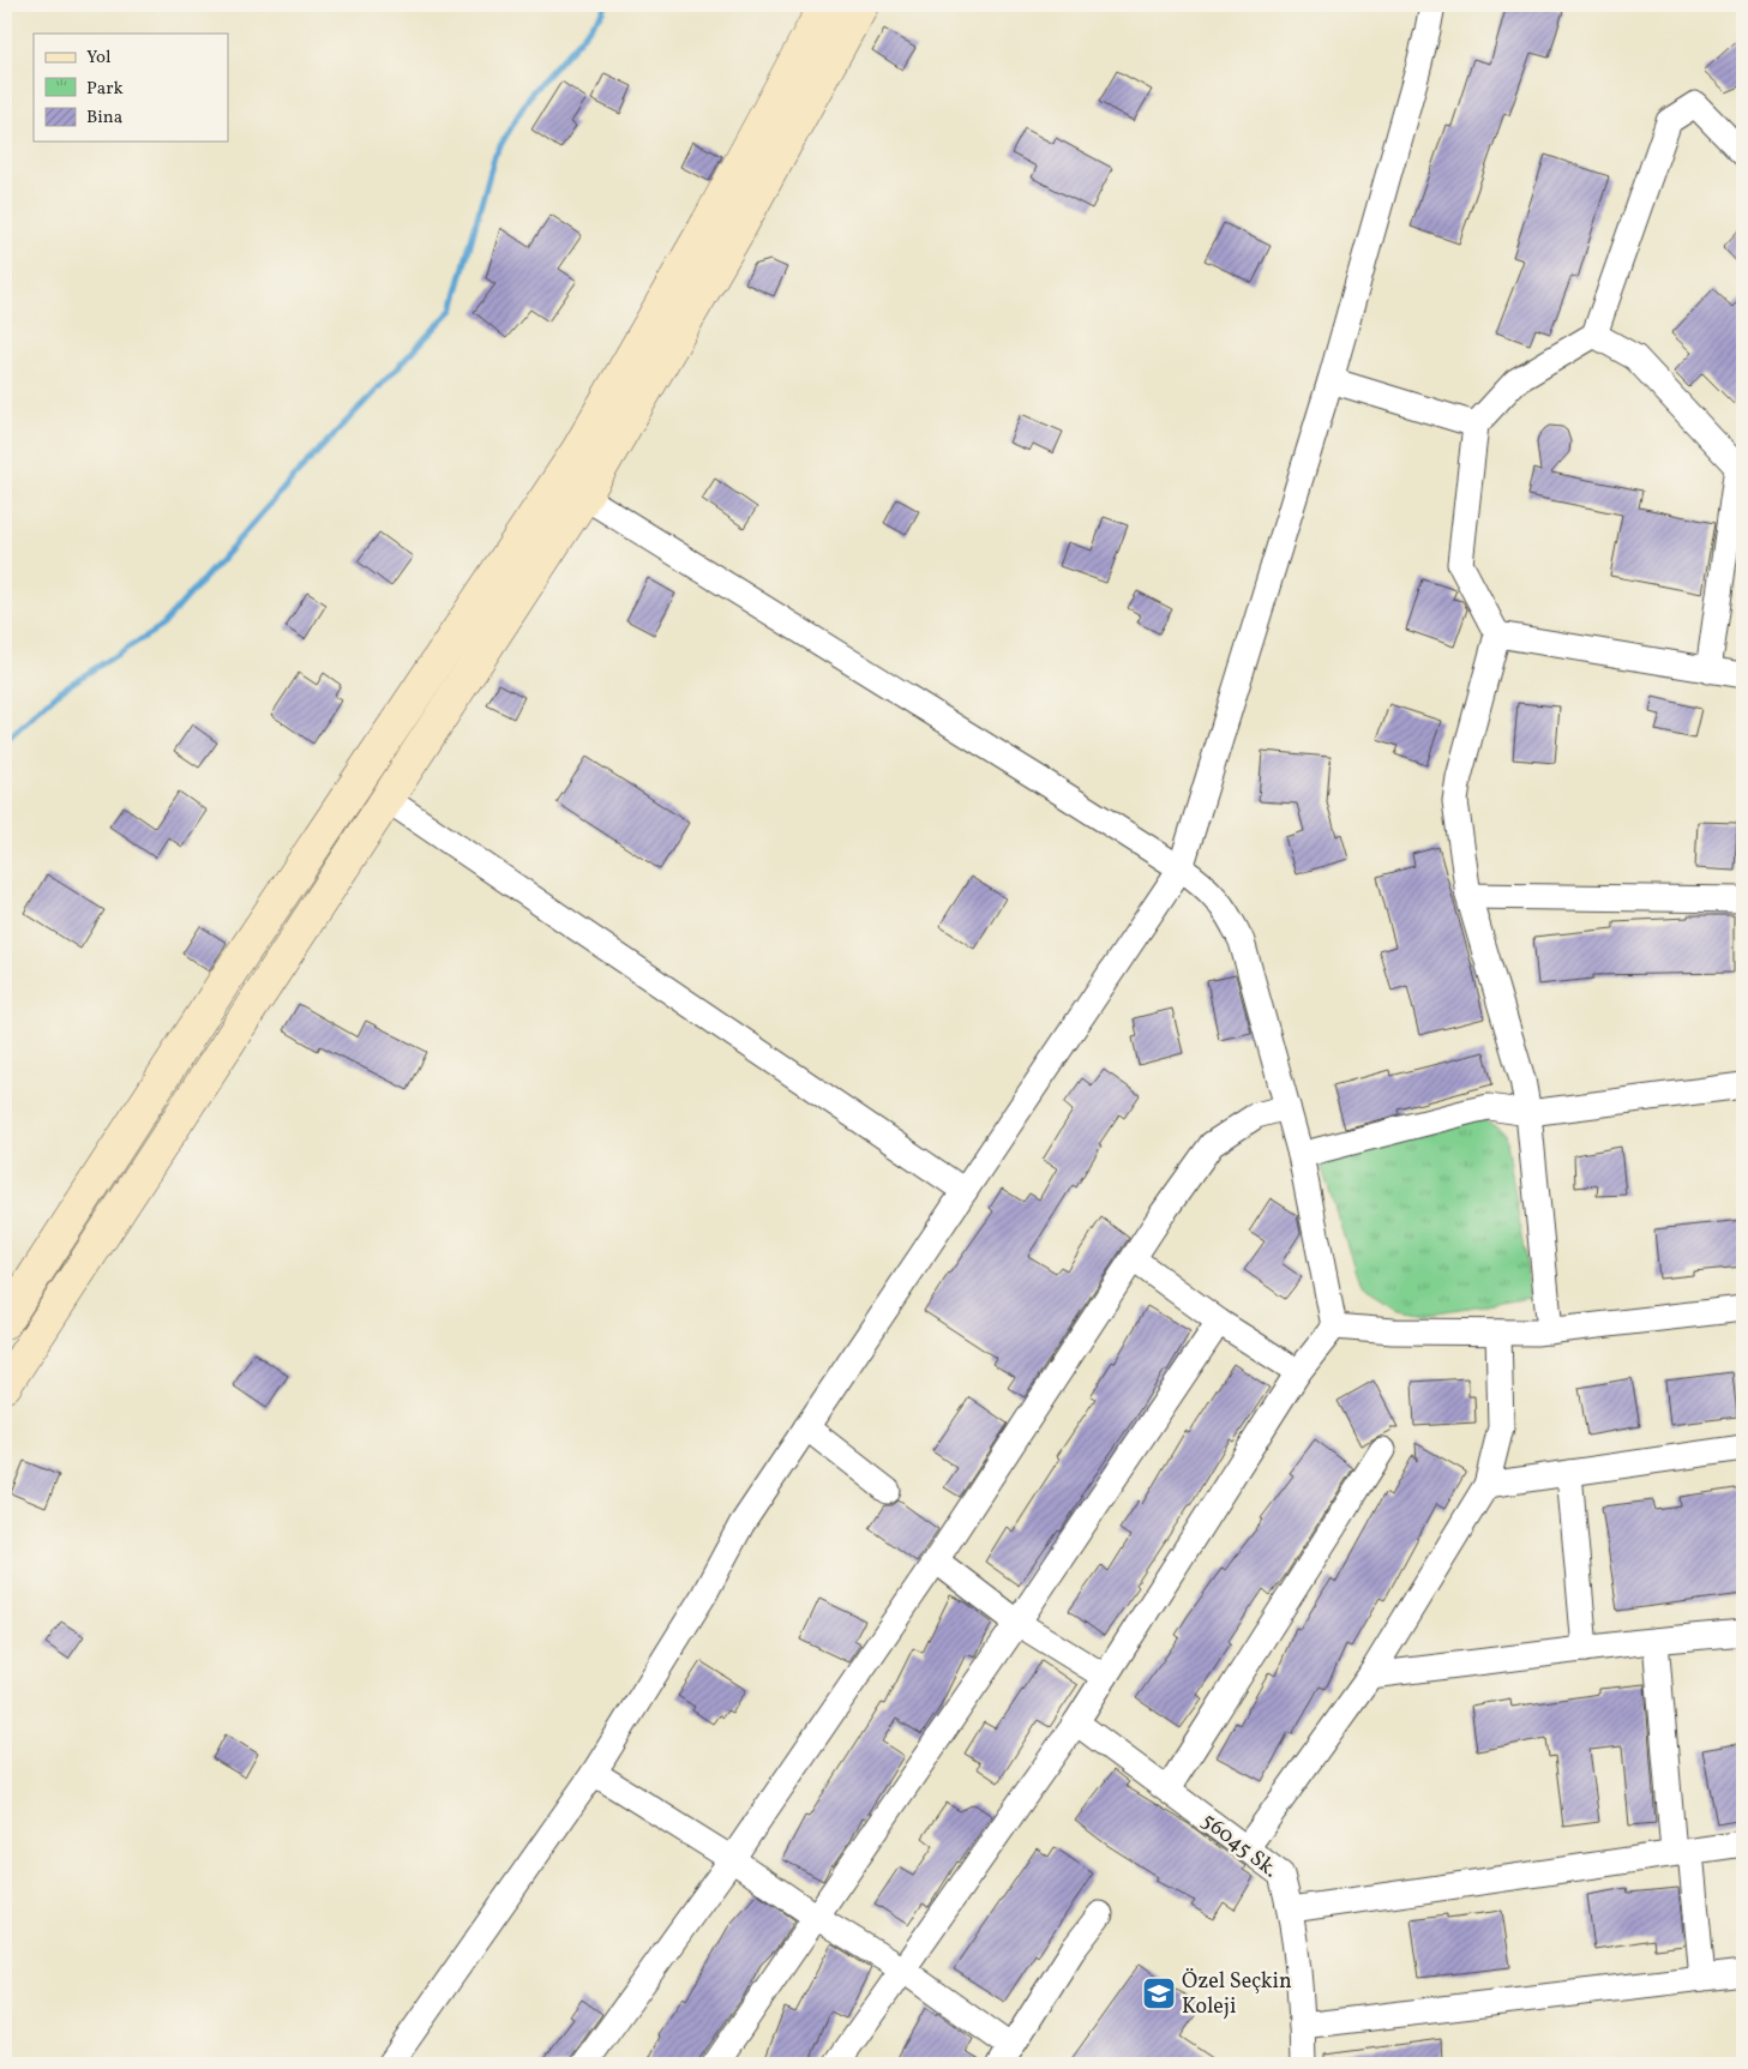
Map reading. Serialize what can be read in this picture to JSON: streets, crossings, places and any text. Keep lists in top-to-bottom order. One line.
{"streets":{"street":["56045 Sk."]},"places":{"school or university":["Özel Seçkin Koleji"]},"legend":["Yol","Park","Bina"]}
